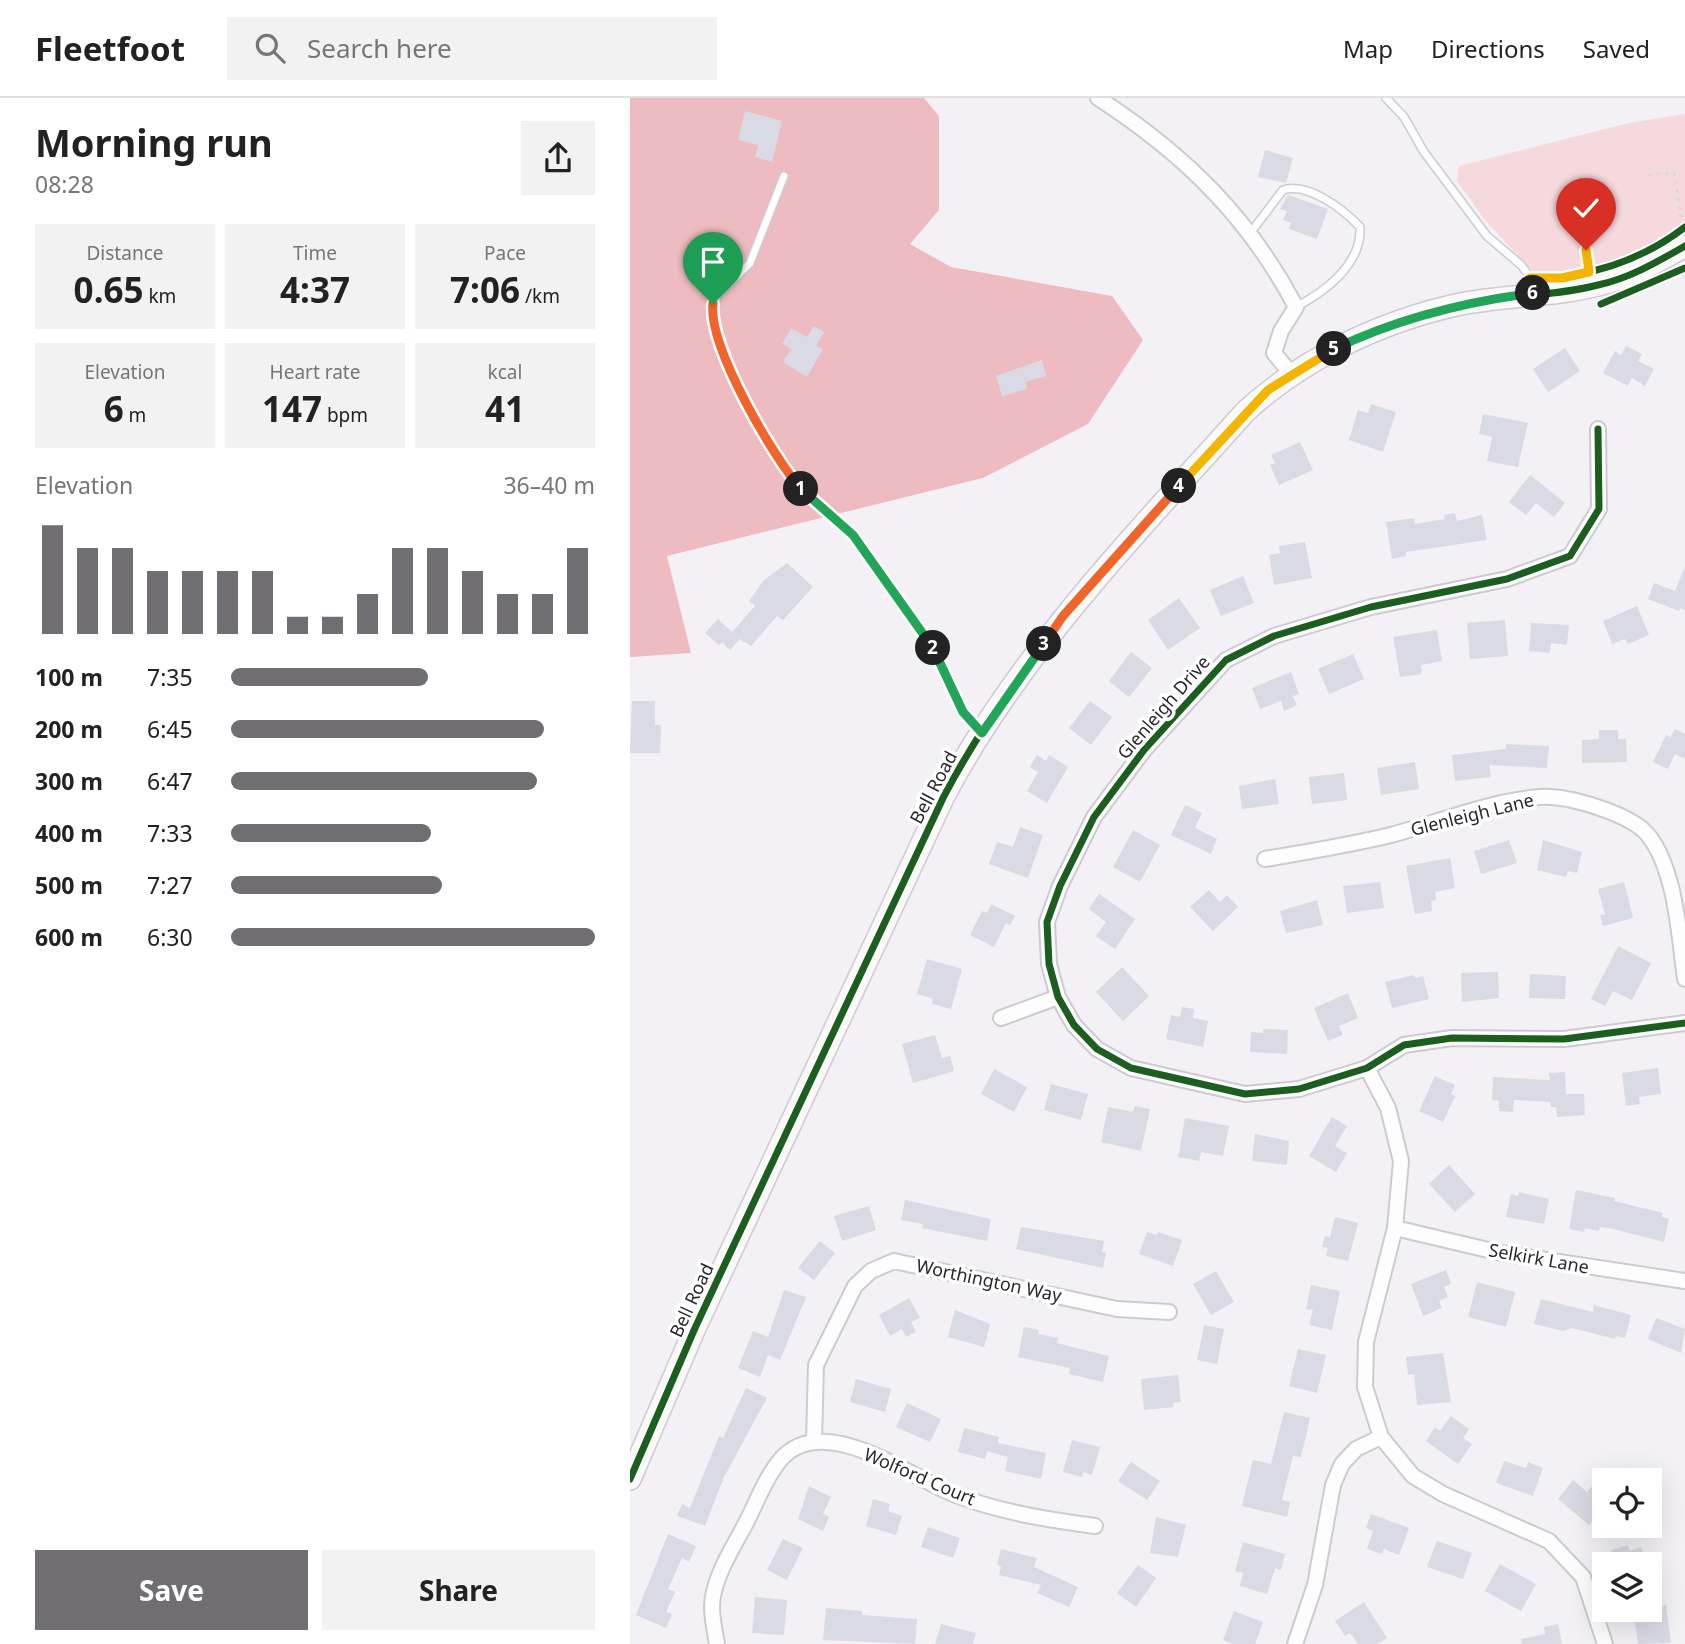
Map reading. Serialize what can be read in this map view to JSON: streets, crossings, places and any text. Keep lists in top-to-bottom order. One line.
{"streets":{"street":["Glenleigh Drive","Bell Road","Glenleigh Lane","Selkirk Lane","Worthington Way","Wolford Court"]},"crossings":[["Worthington Way","Wolford Court"]],"page":{"header":"Fleetfoot","search":"Search here","nav":["Map","Directions","Saved"],"heading":["Morning run","08:28"],"stats":[["Distance","0.65 km"],["Time","4:37"],["Pace","7:06 /km"],["Elevation","6 m"],["Heart rate","147 bpm"],["kcal","41"]],"pins":["6","5","4","1","3","2"],"chart":["Elevation","36–40 m"],"list":[{"name":"100 m","note":"7:35"},{"name":"200 m","note":"6:45"},{"name":"300 m","note":"6:47"},{"name":"400 m","note":"7:33"},{"name":"500 m","note":"7:27"},{"name":"600 m","note":"6:30"}],"buttons":["Save","Share"]}}
